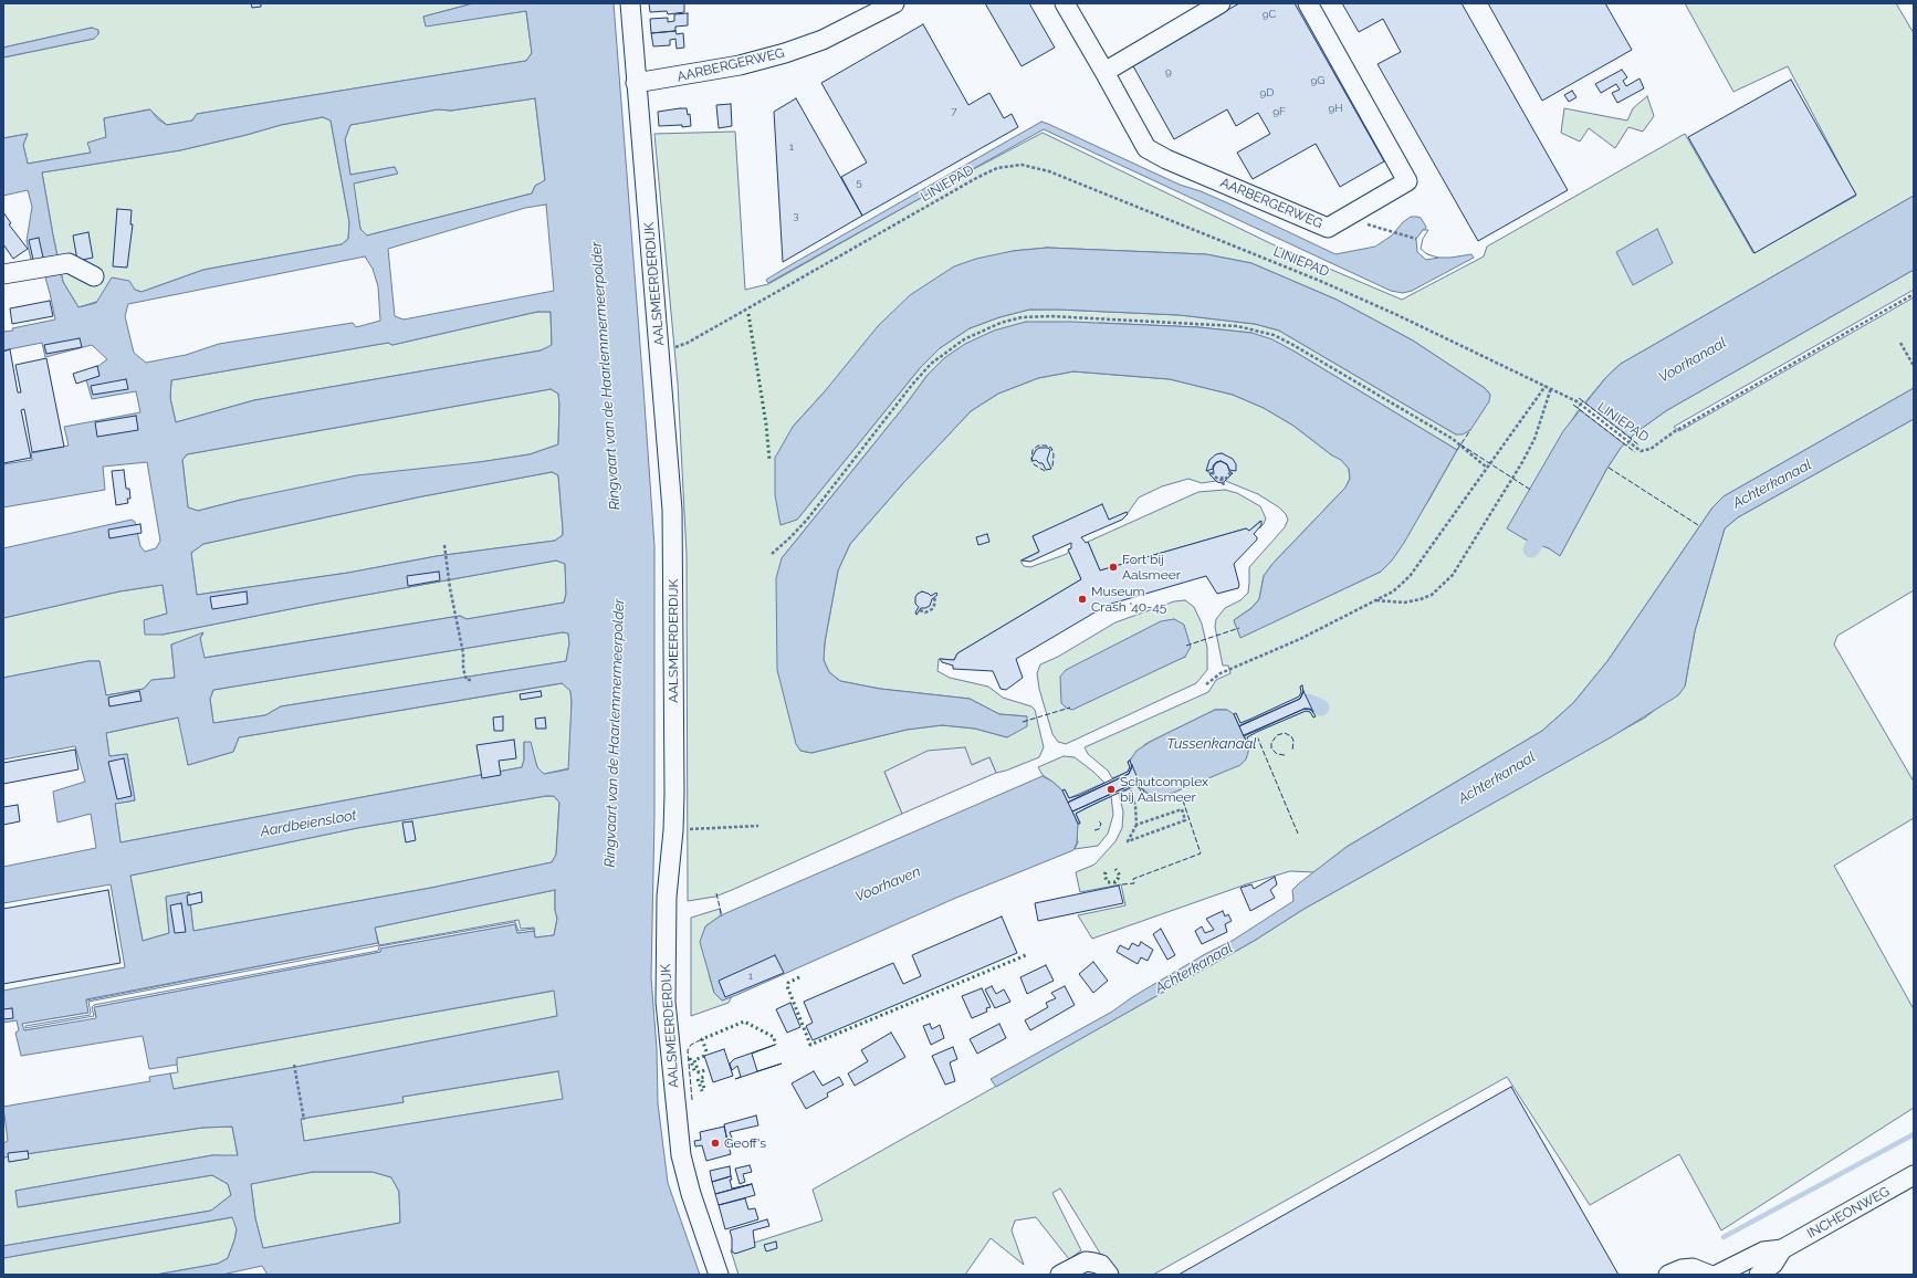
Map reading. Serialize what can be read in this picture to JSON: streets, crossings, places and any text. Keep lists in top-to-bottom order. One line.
{"streets":{"street":["AARBERGERWEG","AALSMEERDERDIJK","INCHEONWEG"],"path":["LINIEPAD"]},"crossings":[["AARBERGERWEG","AALSMEERDERDIJK"],["LINIEPAD","AALSMEERDERDIJK"]],"water":["Voorkanaal","Ringvaart van de Haarlemmermeerpolder","Achterkanaal","Tussenkanaal","Aardbeiensloot","Voorhaven"],"places":["Fort bij Aalsmeer","Museum Crash '40-45","Schutcomplex bij Aalsmeer","Geoff's"],"house_numbers":["9C","9","9G","9D","9H","7","9F","1","5","3","1"]}
